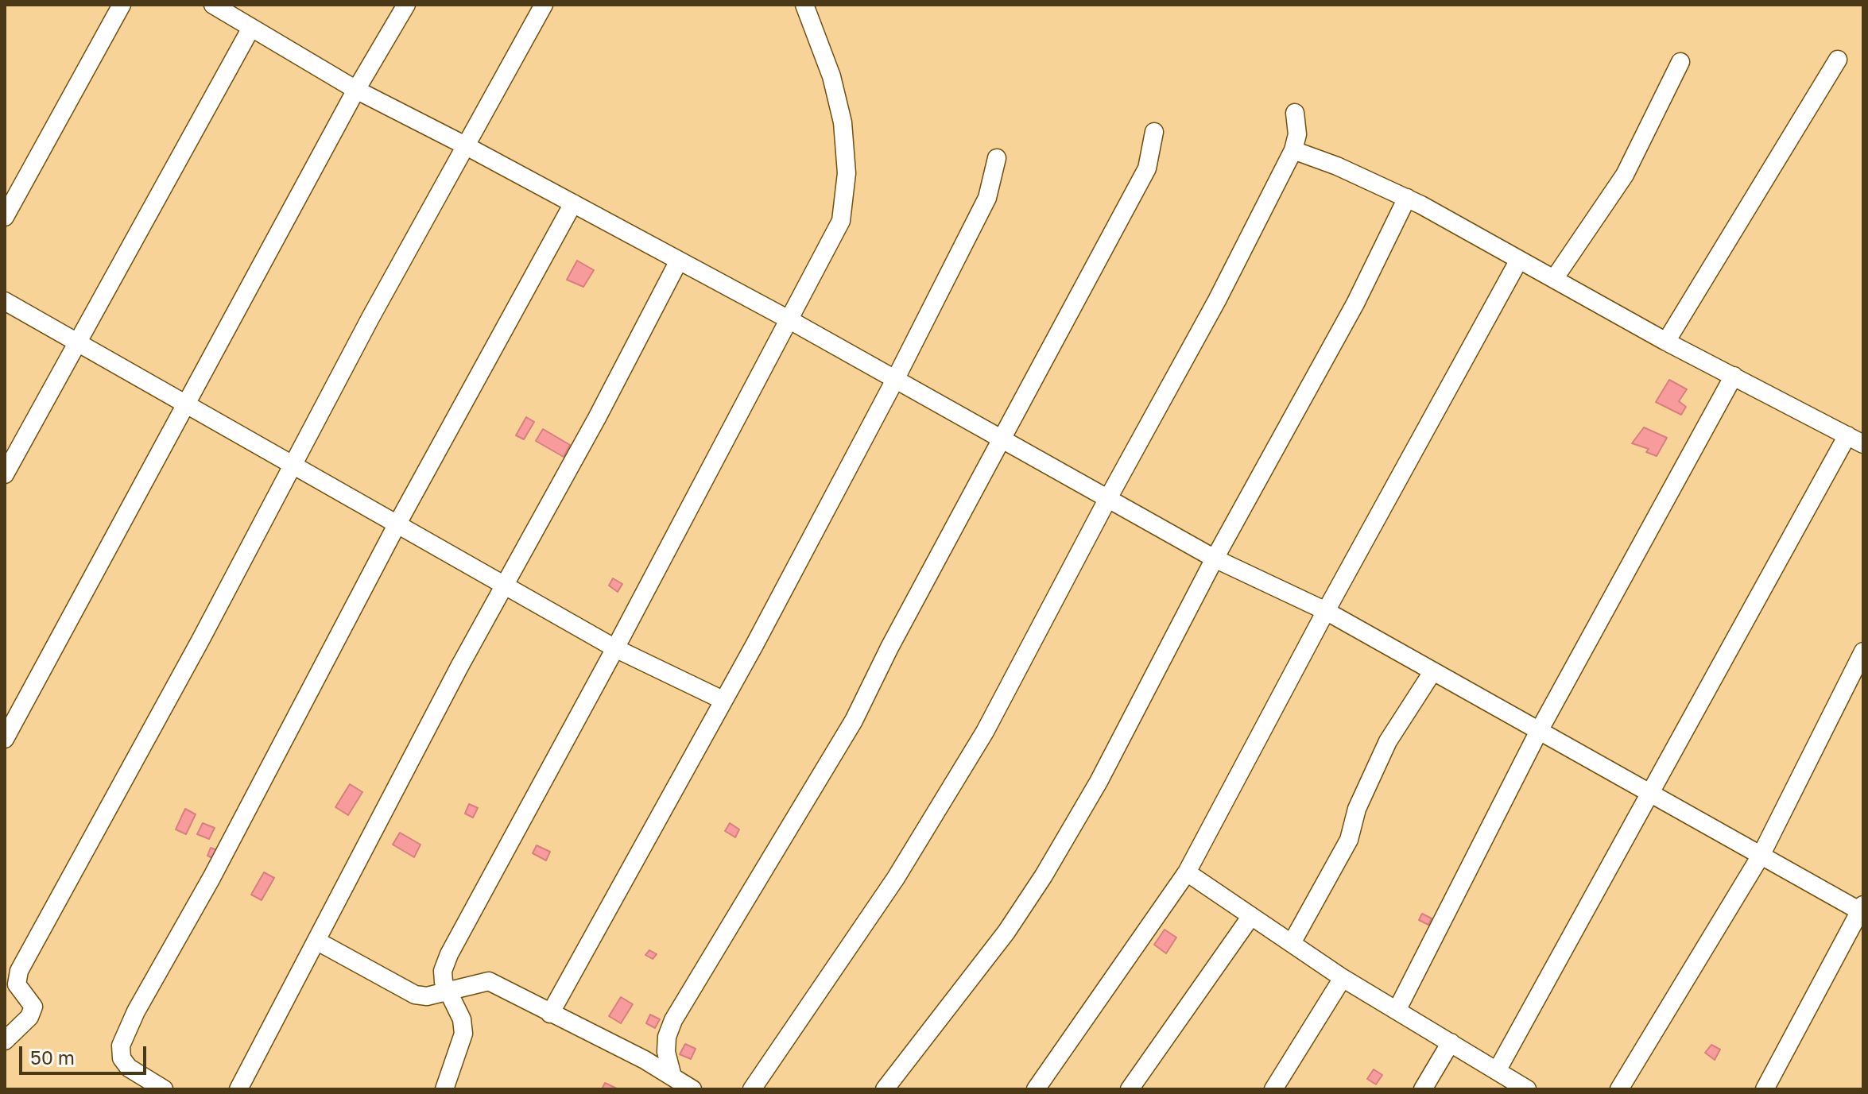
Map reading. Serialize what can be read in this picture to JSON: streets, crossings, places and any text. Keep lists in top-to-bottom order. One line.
{"scale_bar":"50 m"}
